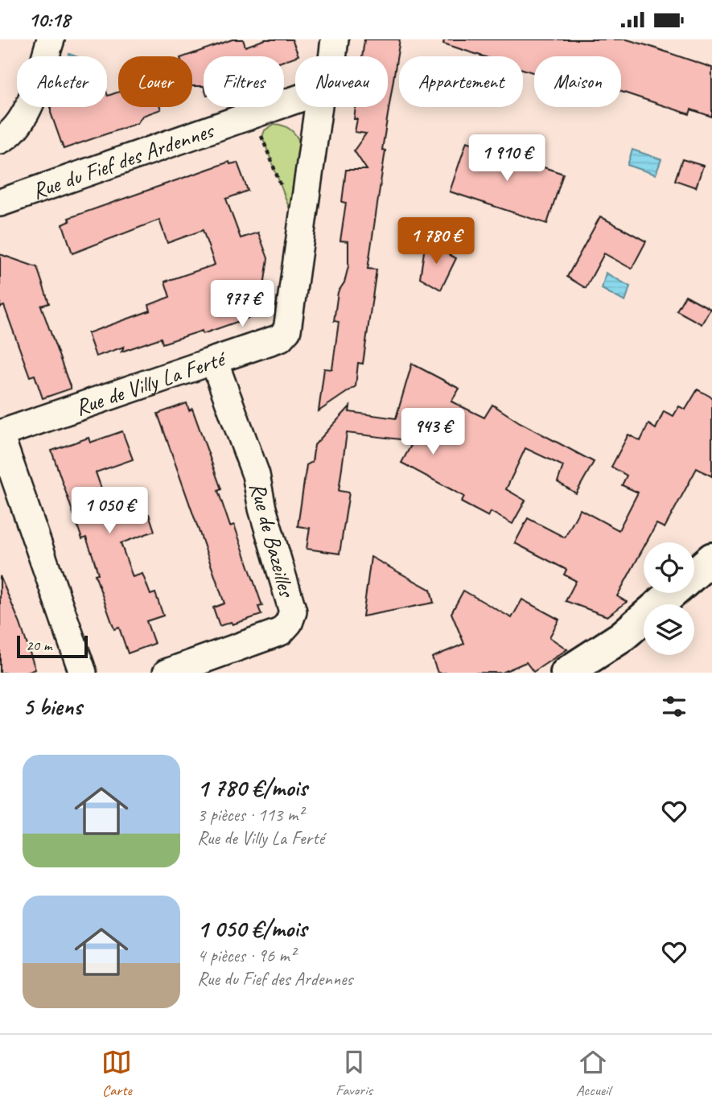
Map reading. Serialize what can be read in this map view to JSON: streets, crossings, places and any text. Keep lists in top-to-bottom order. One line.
{"streets":{"street":["Rue du Fief des Ardennes","Rue de Villy La Ferté","Rue de Bazeilles"]},"crossings":[["Rue de Villy La Ferté","Rue de Bazeilles"]],"scale_bar":"20 m","page":{"status":"10:18","chip":["Acheter","Louer","Filtres","Nouveau","Appartement","Maison"],"price":["1 910 €","1 780 €","977 €","943 €","1 050 €"],"scale":"20 m","heading":"5 biens","list":[{"name":"1 780 €/mois","note":"3 pièces · 113 m² · Rue de Villy La Ferté"},{"name":"1 050 €/mois","note":"4 pièces · 96 m² · Rue du Fief des Ardennes"}],"tabs":["Carte","Favoris","Accueil"]}}
